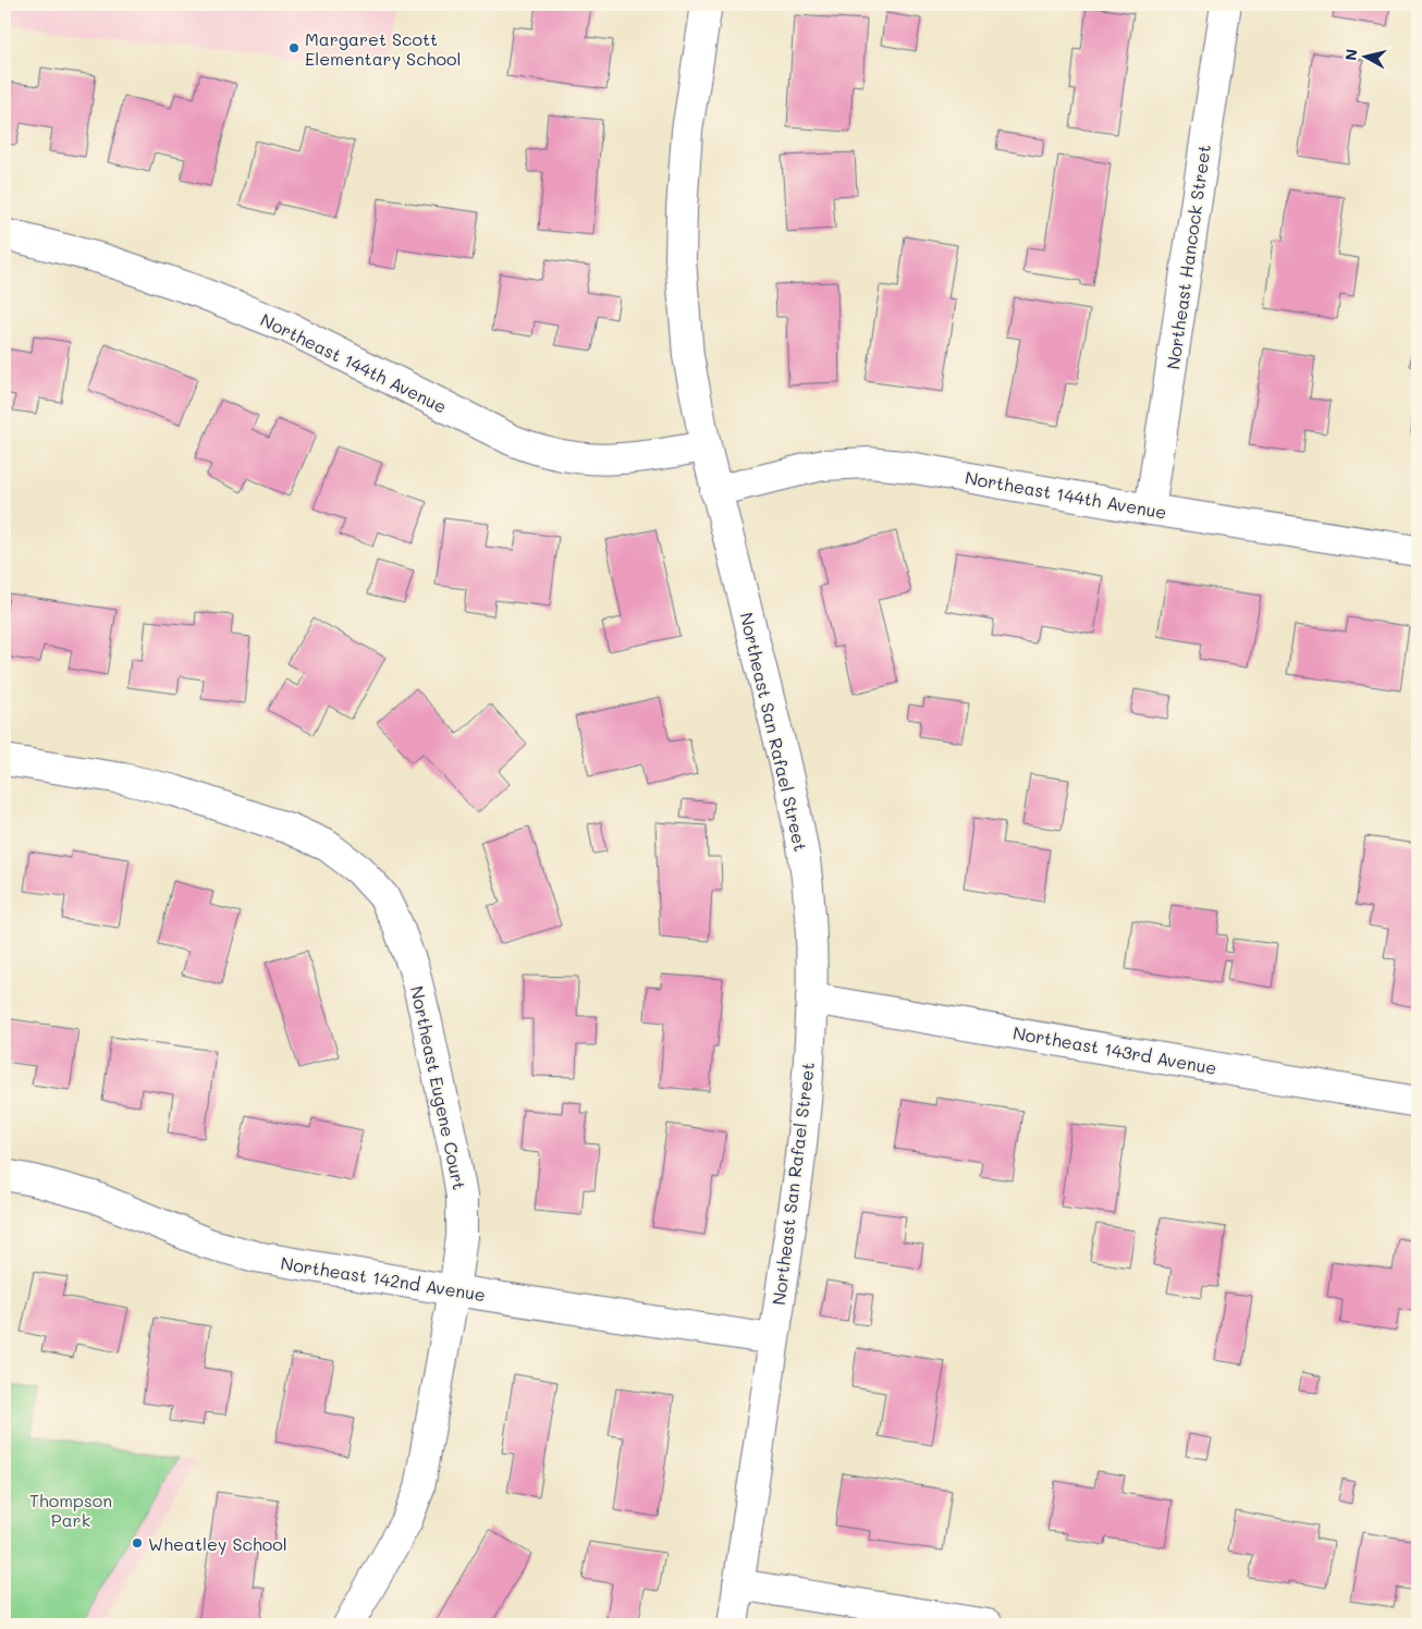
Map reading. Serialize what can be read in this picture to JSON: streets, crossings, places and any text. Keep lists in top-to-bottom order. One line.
{"streets":{"street":["Northeast Hancock Street","Northeast 144th Avenue","Northeast San Rafael Street","Northeast 143rd Avenue","Northeast Eugene Court","Northeast 142nd Avenue"]},"crossings":[["Northeast Hancock Street","Northeast 144th Avenue"],["Northeast 144th Avenue","Northeast San Rafael Street"],["Northeast San Rafael Street","Northeast 143rd Avenue"],["Northeast San Rafael Street","Northeast 142nd Avenue"],["Northeast Eugene Court","Northeast 142nd Avenue"]],"parks":["Thompson Park"],"places":["Margaret Scott Elementary School","Wheatley School"],"north":"left"}
